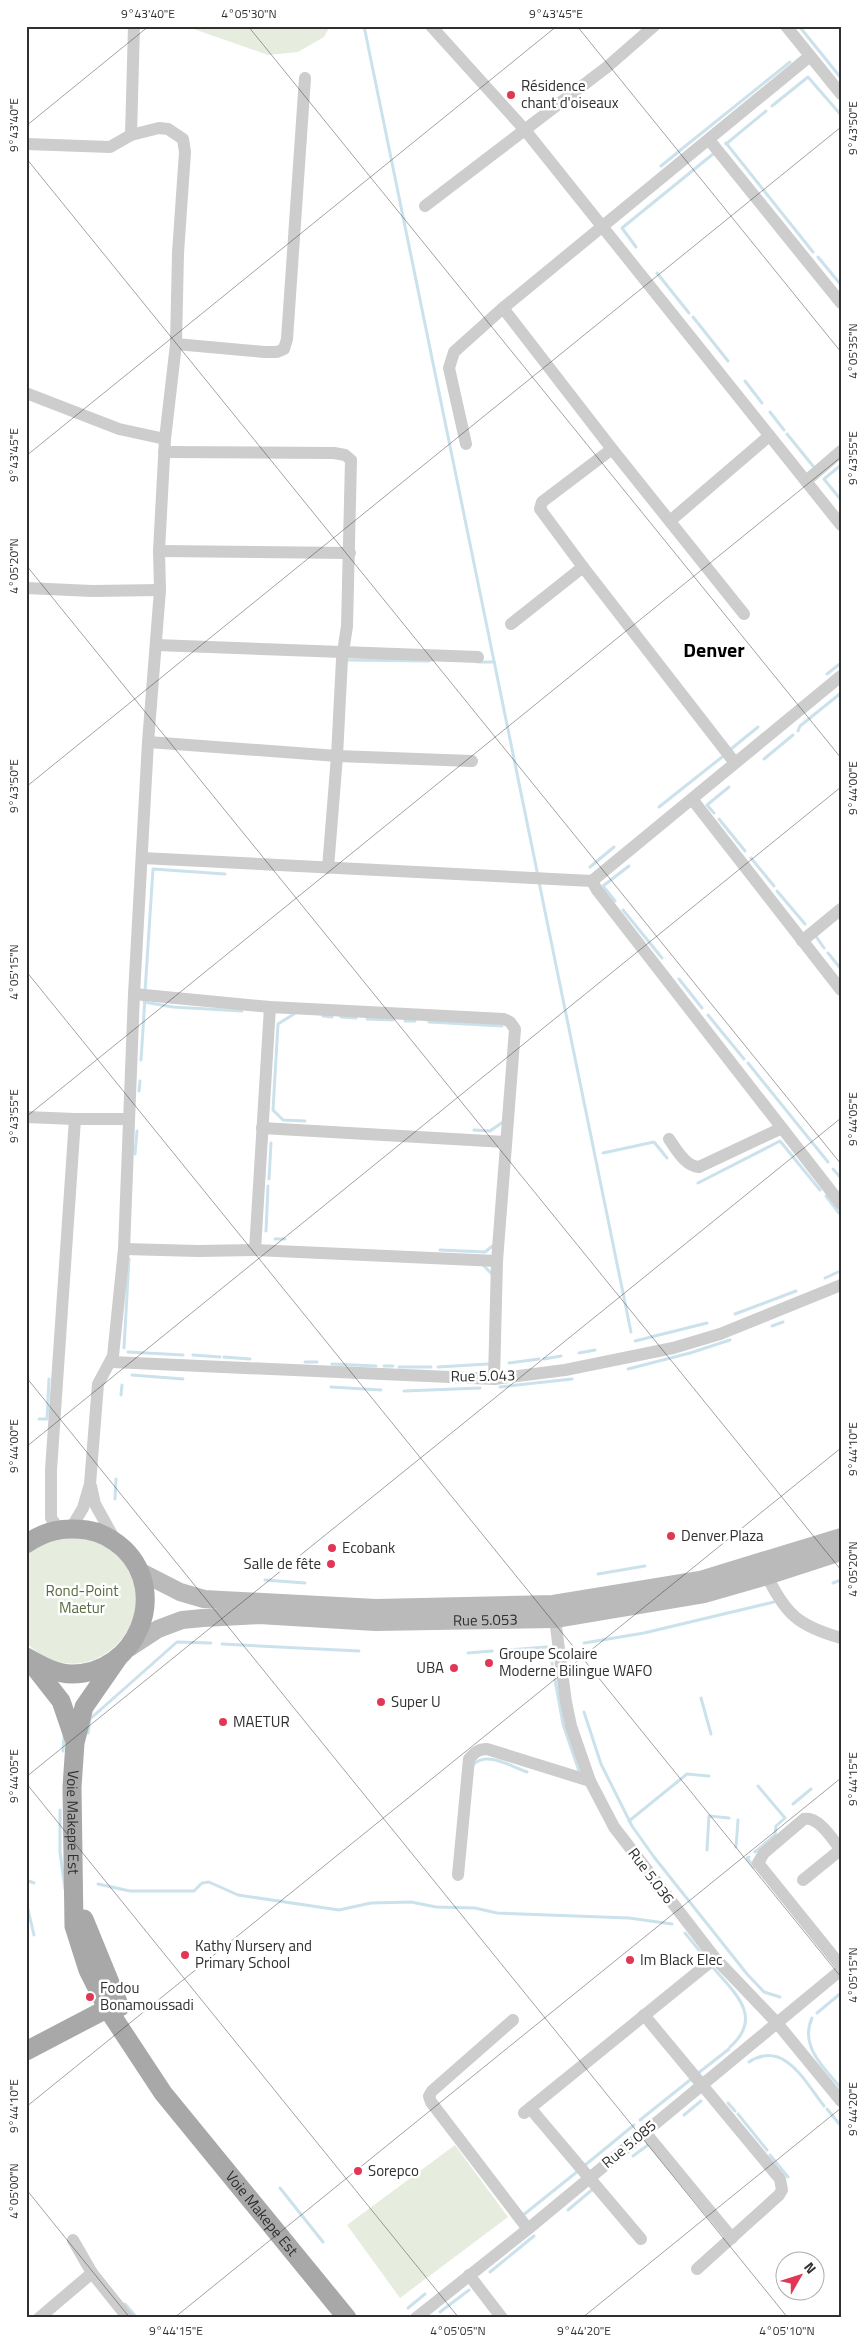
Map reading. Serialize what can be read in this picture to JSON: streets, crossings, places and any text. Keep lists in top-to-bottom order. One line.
{"streets":{"main road":["Rue 5.053","Voie Makepe Est"],"street":["Rue 5.043","Rue 5.036","Rue 5.085"]},"crossings":[["Rue 5.053","Rue 5.036"],["Rue 5.036","Rue 5.085"]],"districts":["Denver"],"parks":["Rond-Point Maetur"],"places":["Résidence chant d'oiseaux","Denver Plaza","Ecobank","Salle de fête","Groupe Scolaire Moderne Bilingue WAFO","UBA","Super U","MAETUR","Kathy Nursery and Primary School","Im Black Elec","Fodou Bonamoussadi","Sorepco"],"north":"top right","coordinates":["9°43'40\"E","4°05'30\"N","9°43'45\"E","9°43'50\"E","4°05'35\"N","9°43'55\"E","4°05'20\"N","9°44'00\"E","4°05'15\"N","9°44'05\"E","9°44'10\"E","9°44'15\"E","9°44'20\"E","4°05'00\"N","4°05'05\"N","4°05'10\"N"]}
